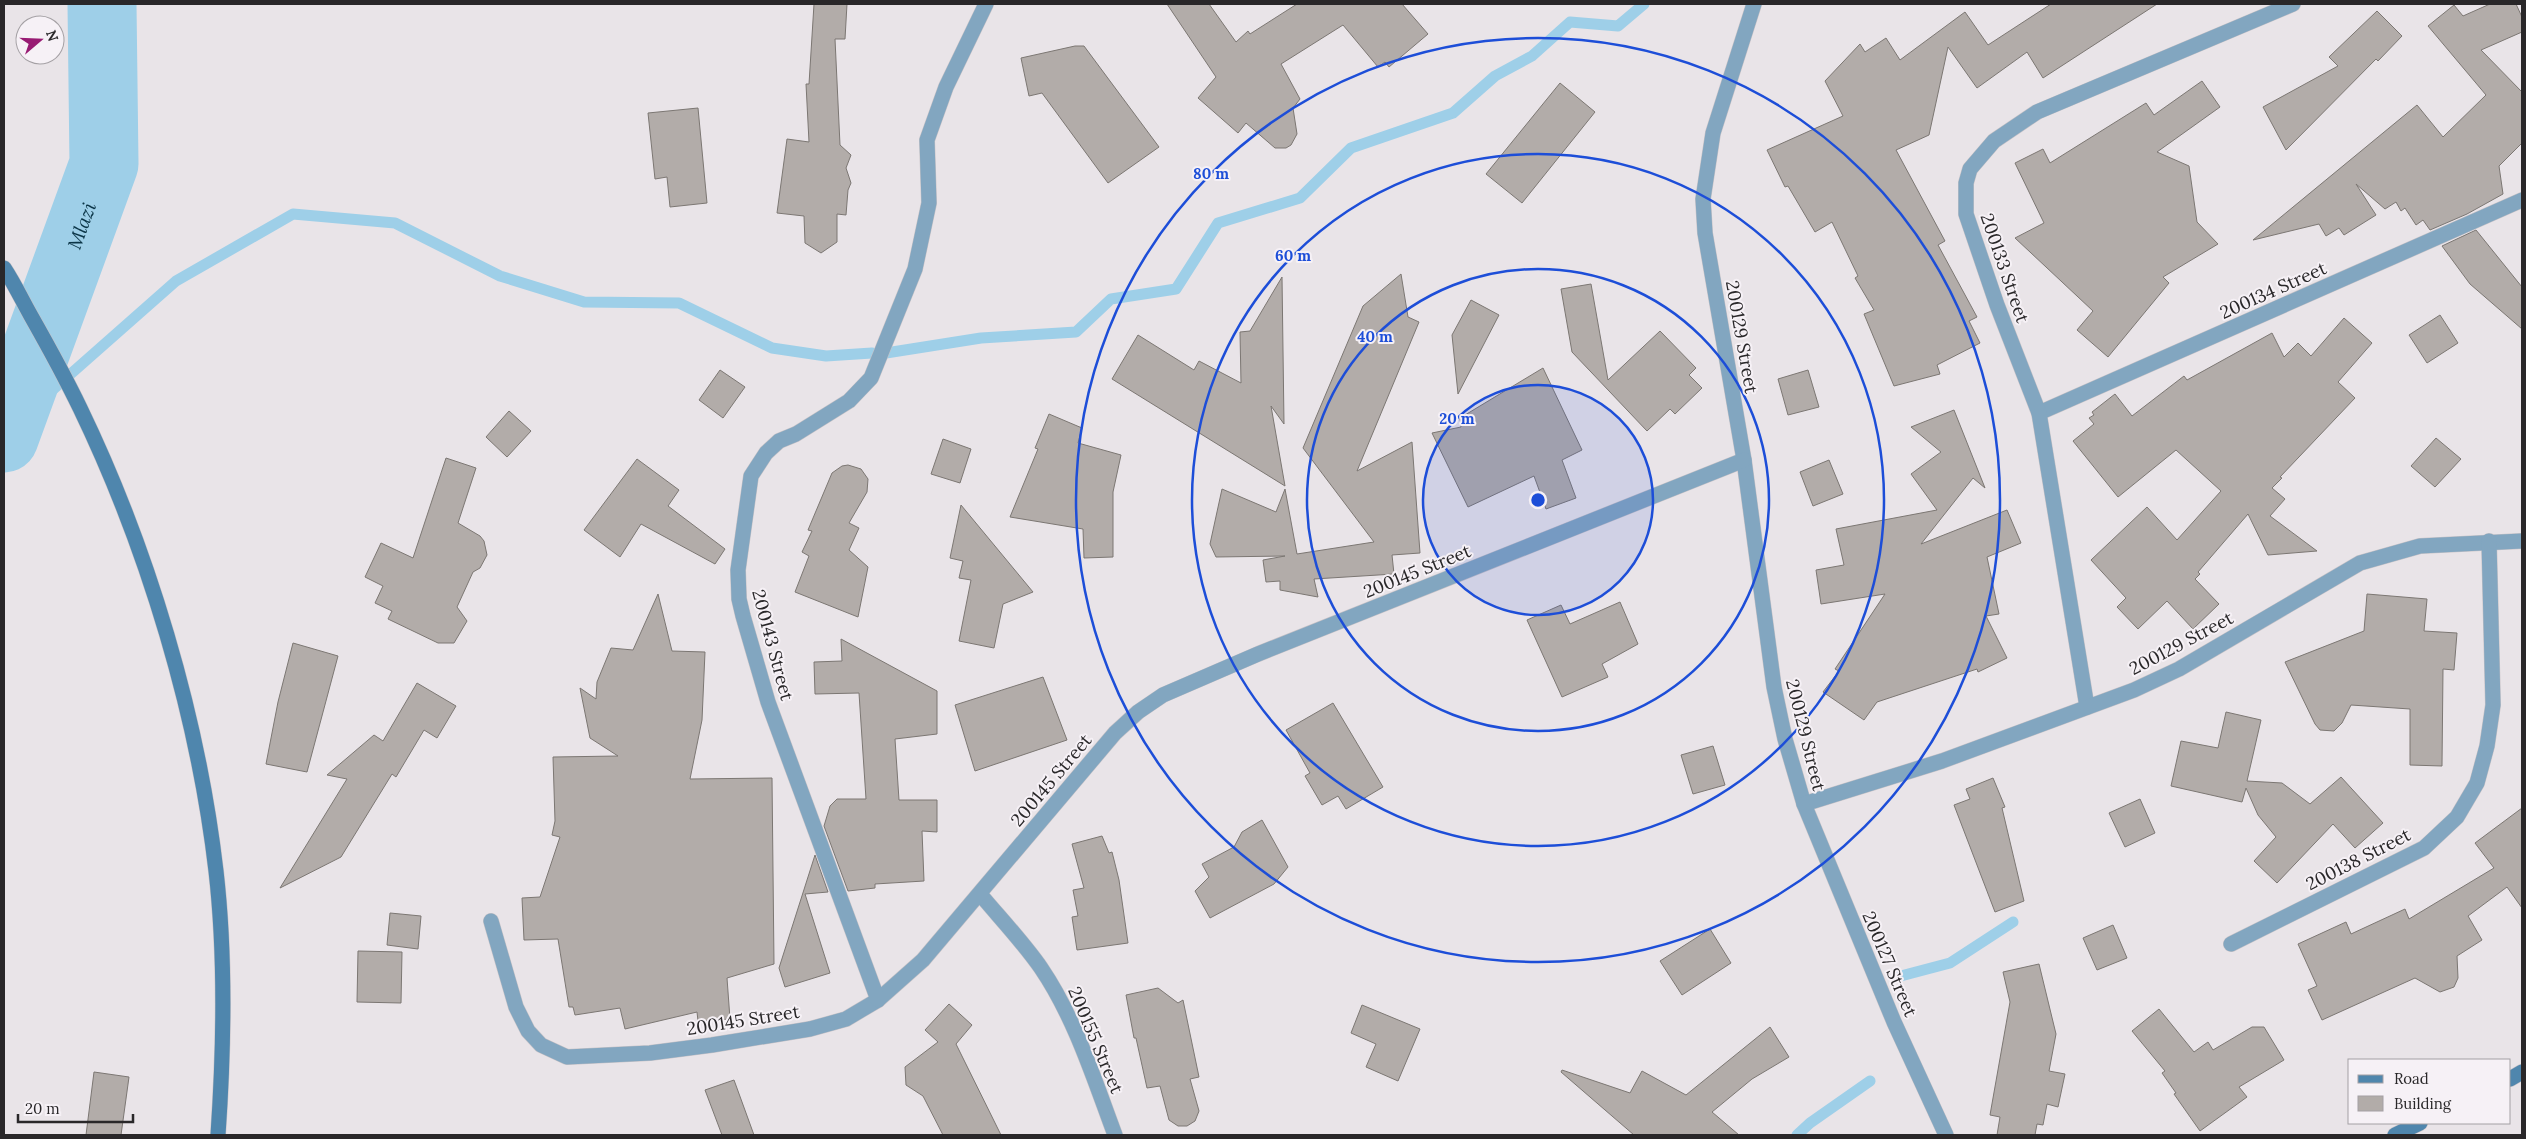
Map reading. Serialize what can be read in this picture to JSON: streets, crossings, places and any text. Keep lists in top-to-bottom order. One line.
{"streets":{"street":["200133 Street","200134 Street","200129 Street","200145 Street","200143 Street","200138 Street","200127 Street","200155 Street"]},"crossings":[["200133 Street","200134 Street"],["200133 Street","200129 Street"],["200129 Street","200145 Street"],["200129 Street","200138 Street"],["200129 Street","200127 Street"],["200145 Street","200143 Street"],["200145 Street","200155 Street"]],"water":["Mlazi"],"legend":["Road","Building"],"scale_bar":"20 m","north":"right","rings":["80 m","60 m","40 m","20 m"]}
